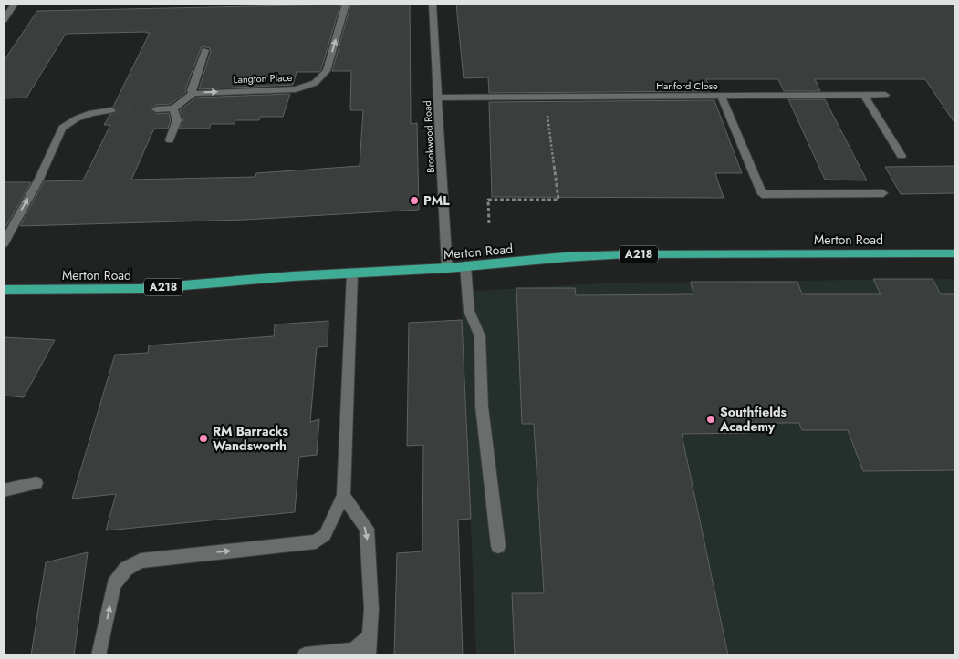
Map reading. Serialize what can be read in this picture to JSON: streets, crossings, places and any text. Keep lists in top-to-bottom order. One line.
{"streets":{"main road":["Merton Road","A218"],"street":["Langton Place","Hanford Close","Brookwood Road"]},"crossings":[["Hanford Close","Brookwood Road"],["Brookwood Road","Merton Road"]],"one_way":["Langton Place"],"places":["PML","Southfields Academy","RM Barracks Wandsworth"]}
